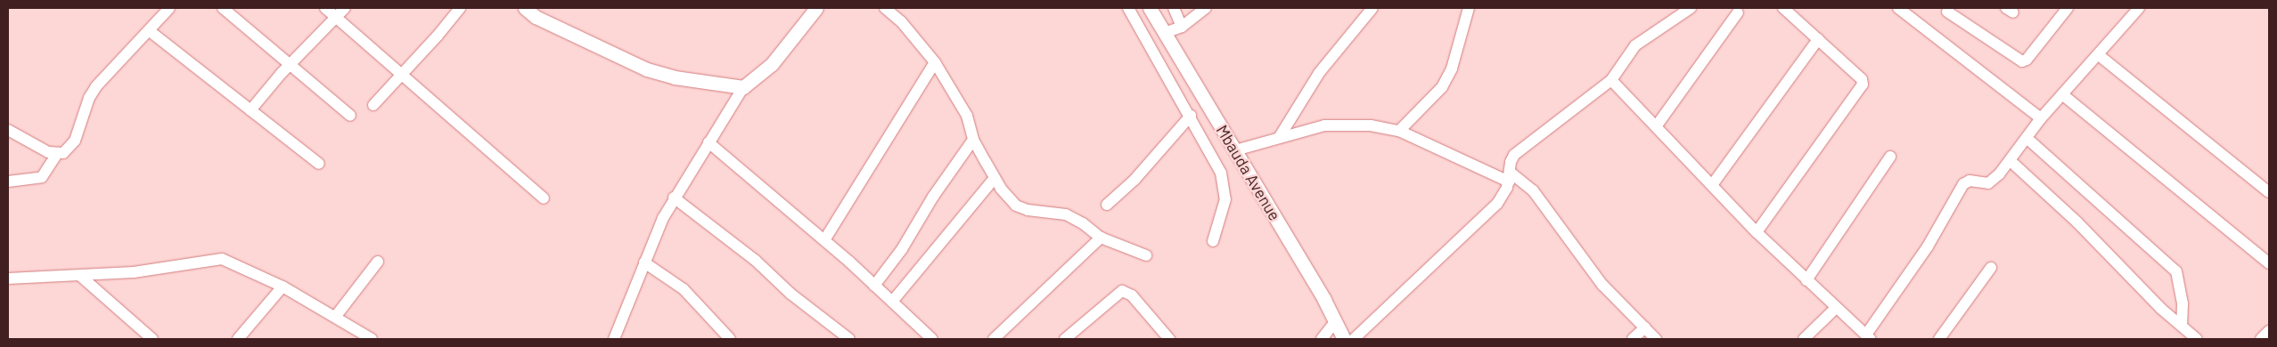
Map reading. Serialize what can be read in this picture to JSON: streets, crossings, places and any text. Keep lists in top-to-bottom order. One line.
{"streets":{"street":["Mbauda Avenue"]}}
